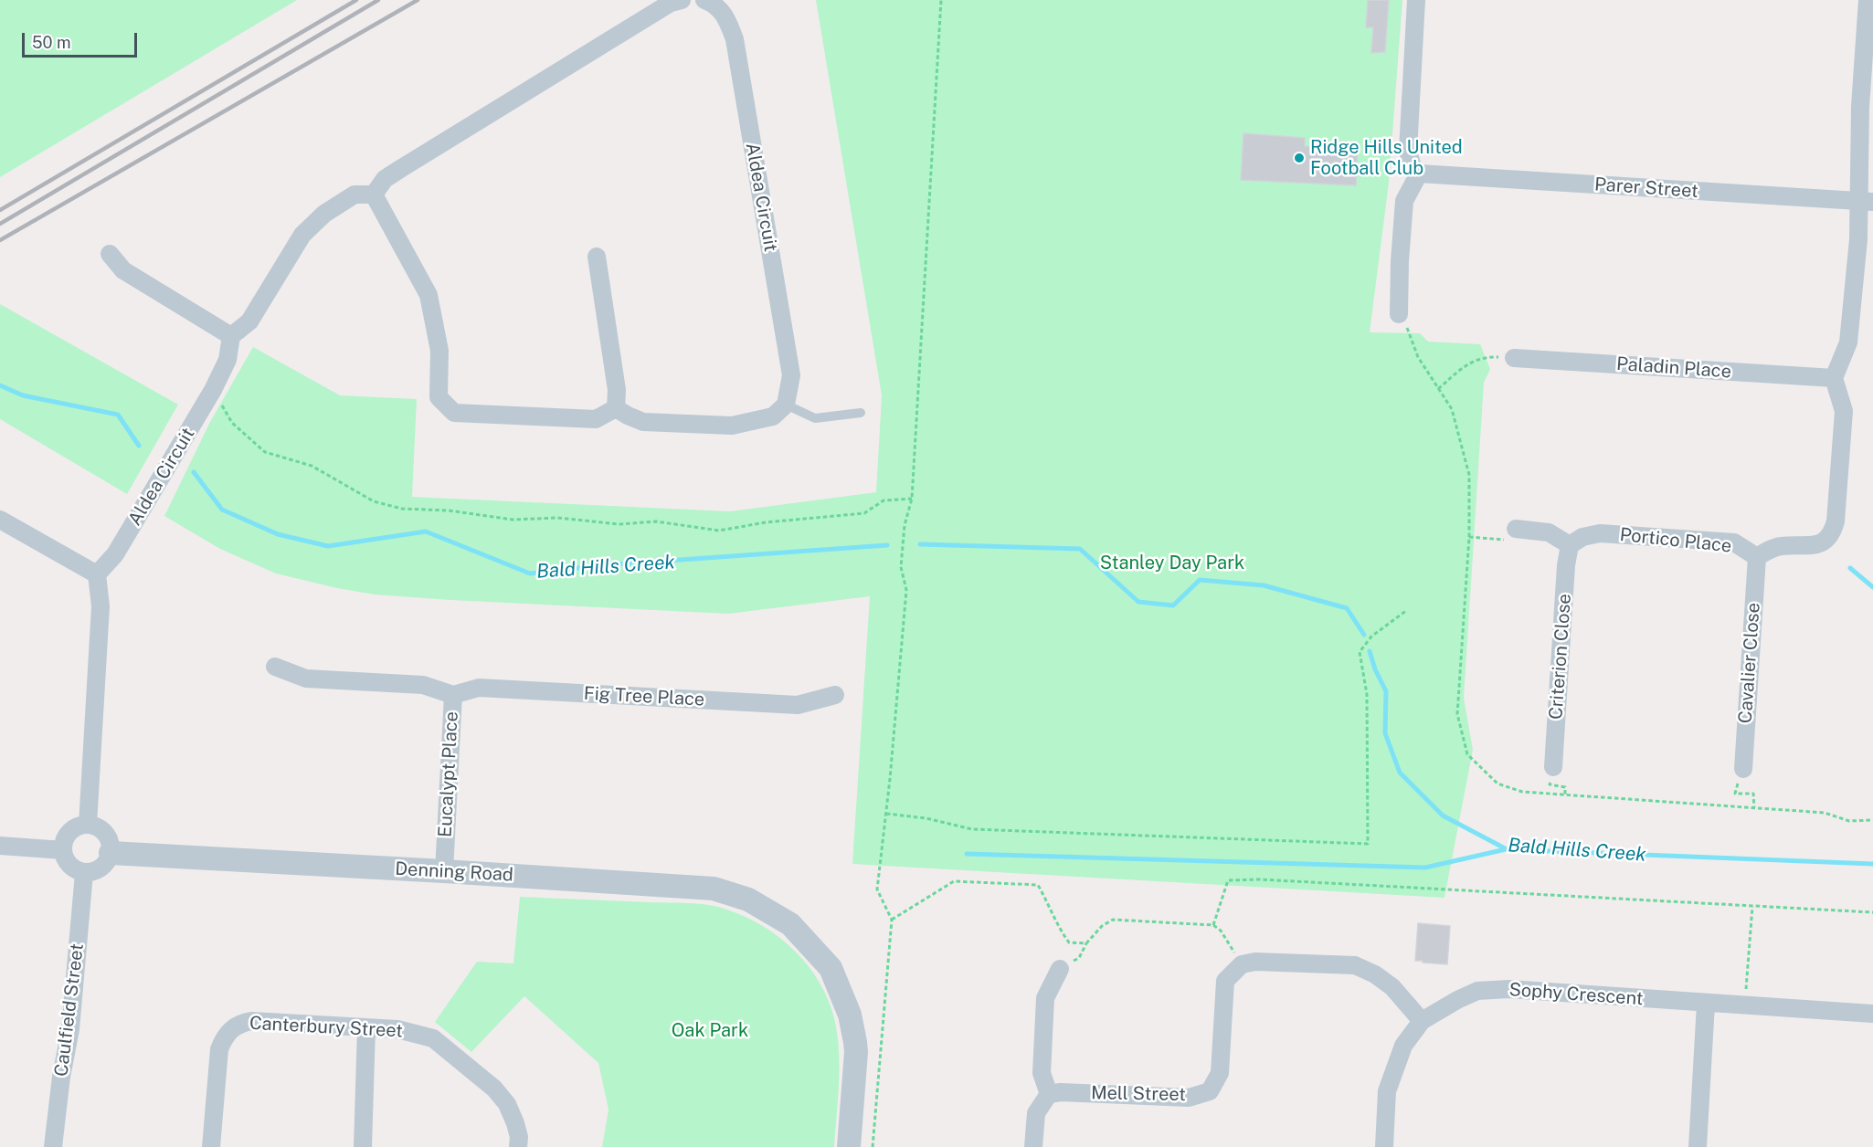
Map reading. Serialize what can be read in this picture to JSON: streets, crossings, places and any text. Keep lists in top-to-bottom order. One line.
{"streets":{"street":["Parer Street","Aldea Circuit","Paladin Place","Portico Place","Criterion Close","Cavalier Close","Fig Tree Place","Eucalypt Place","Denning Road","Sophy Crescent","Caulfield Street","Canterbury Street","Mell Street"]},"crossings":[["Paladin Place","Portico Place"],["Portico Place","Criterion Close"],["Portico Place","Cavalier Close"],["Fig Tree Place","Eucalypt Place"],["Eucalypt Place","Denning Road"],["Denning Road","Caulfield Street"]],"water":["Bald Hills Creek"],"parks":["Stanley Day Park","Oak Park"],"places":["Ridge Hills United Football Club"],"scale_bar":"50 m"}
